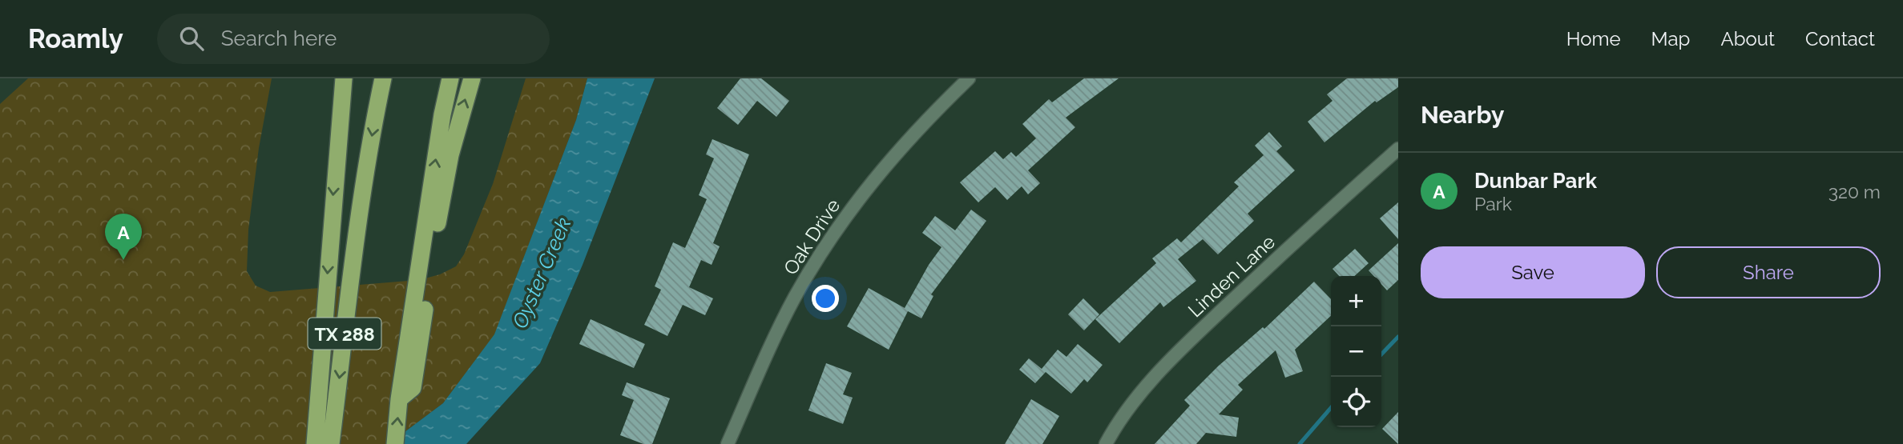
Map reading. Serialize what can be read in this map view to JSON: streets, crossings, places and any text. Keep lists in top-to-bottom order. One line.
{"streets":{"highway":["TX 288"],"street":["Oak Drive","Linden Lane"]},"water":["Oyster Creek"],"page":{"header":"Roamly","search":"Search here","nav":["Home","Map","About","Contact"],"heading":"Nearby","list":[{"mark":"A","name":"Dunbar Park","note":"Park","value":"320 m"}],"pins":"A","buttons":["Save","Share"],"map_buttons":["+","−"]}}
